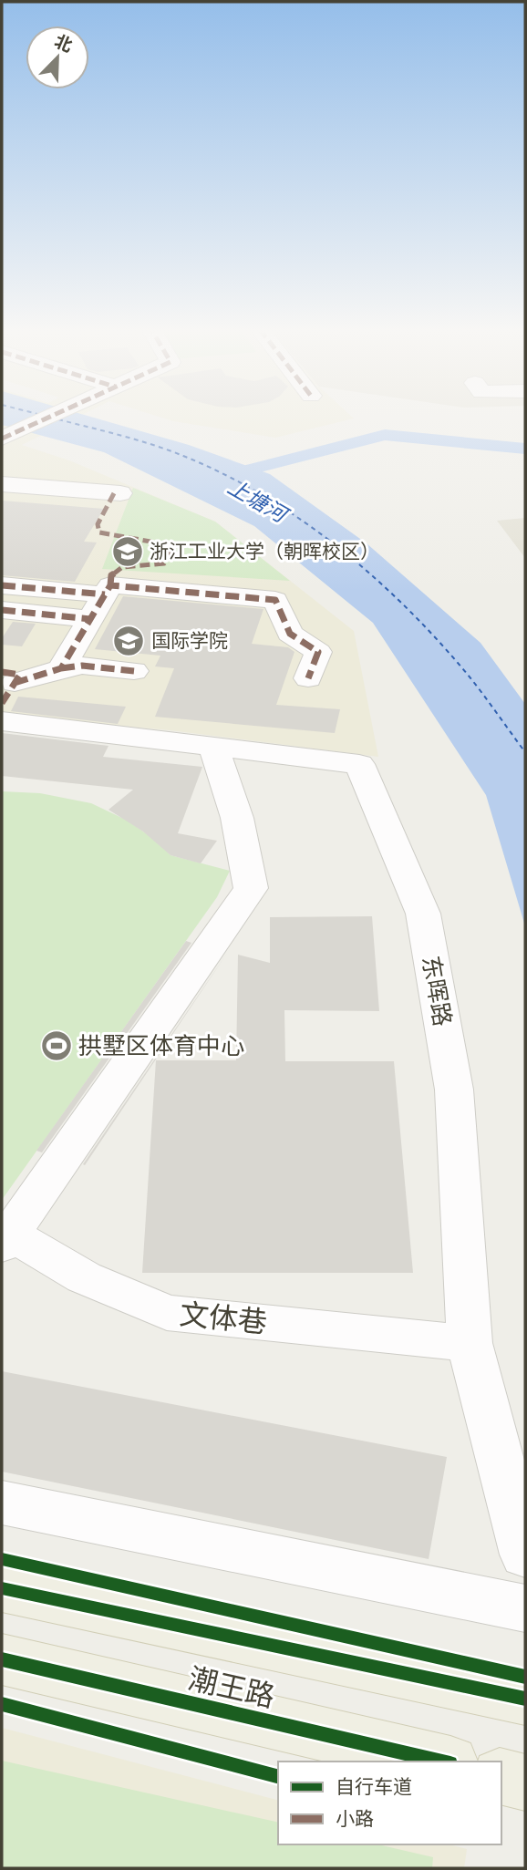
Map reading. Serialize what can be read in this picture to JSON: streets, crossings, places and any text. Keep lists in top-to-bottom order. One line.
{"streets":{"main road":["潮王路"],"street":["东晖路","文体巷"]},"crossings":[["东晖路","文体巷"]],"water":["上塘河"],"places":{"school or university":["浙江工业大学（朝晖校区）","国际学院"],"sports":["拱墅区体育中心"]},"legend":["自行车道","小路"],"north":"top right"}
